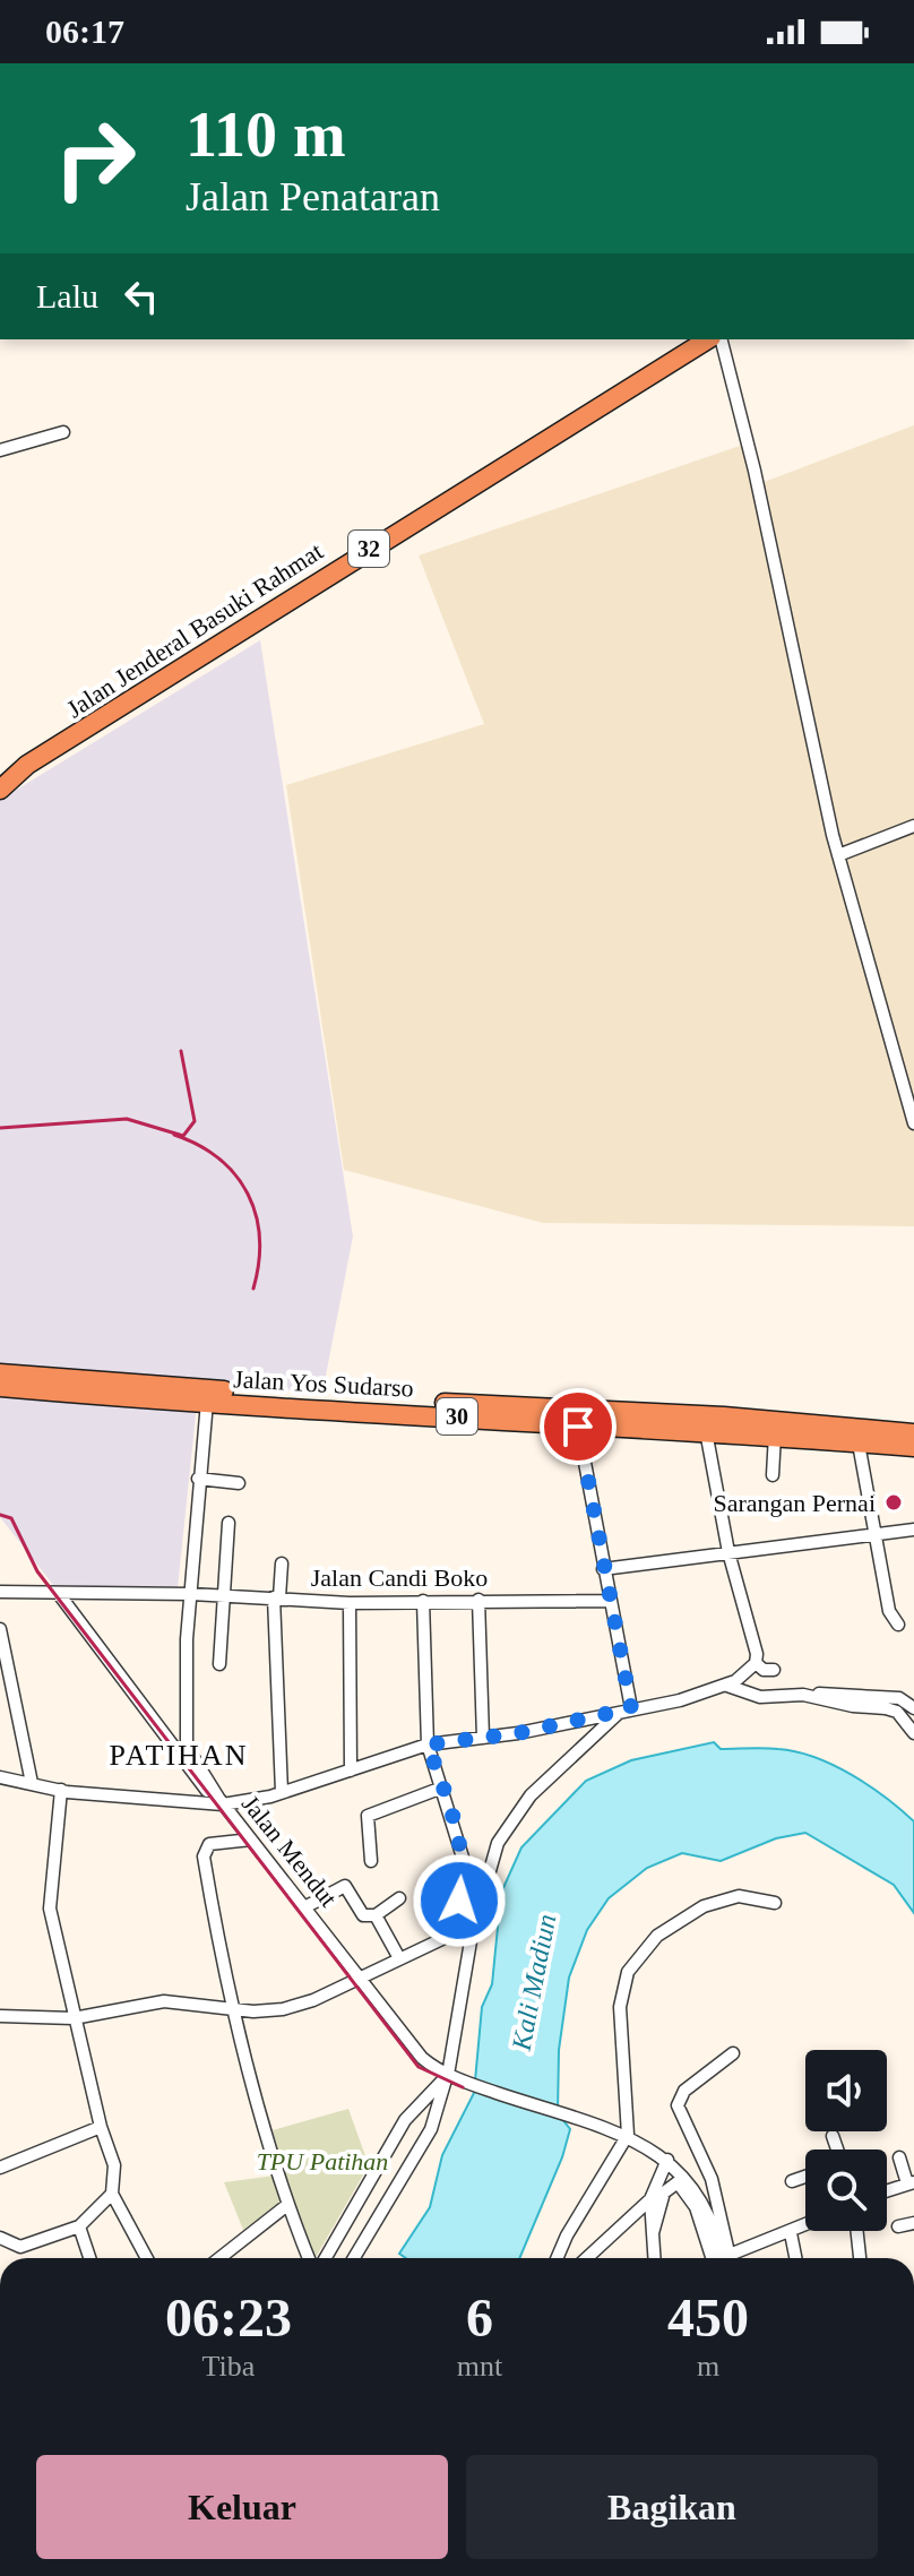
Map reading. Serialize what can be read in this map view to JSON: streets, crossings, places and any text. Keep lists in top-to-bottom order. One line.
{"streets":{"highway":["32","Jalan Jenderal Basuki Rahmat","Jalan Yos Sudarso","30"],"street":["Jalan Candi Boko","Jalan Mendut"]},"crossings":[["Jalan Candi Boko","Jalan Mendut"]],"districts":["PATIHAN"],"water":["Kali Madiun"],"parks":["TPU Patihan"],"places":["Sarangan Pernai"],"page":{"status":"06:17","turn":["110 m","Jalan Penataran"],"then":"Lalu","eta":["06:23","Tiba","6","mnt","450","m"],"buttons":["Keluar","Bagikan"]}}
